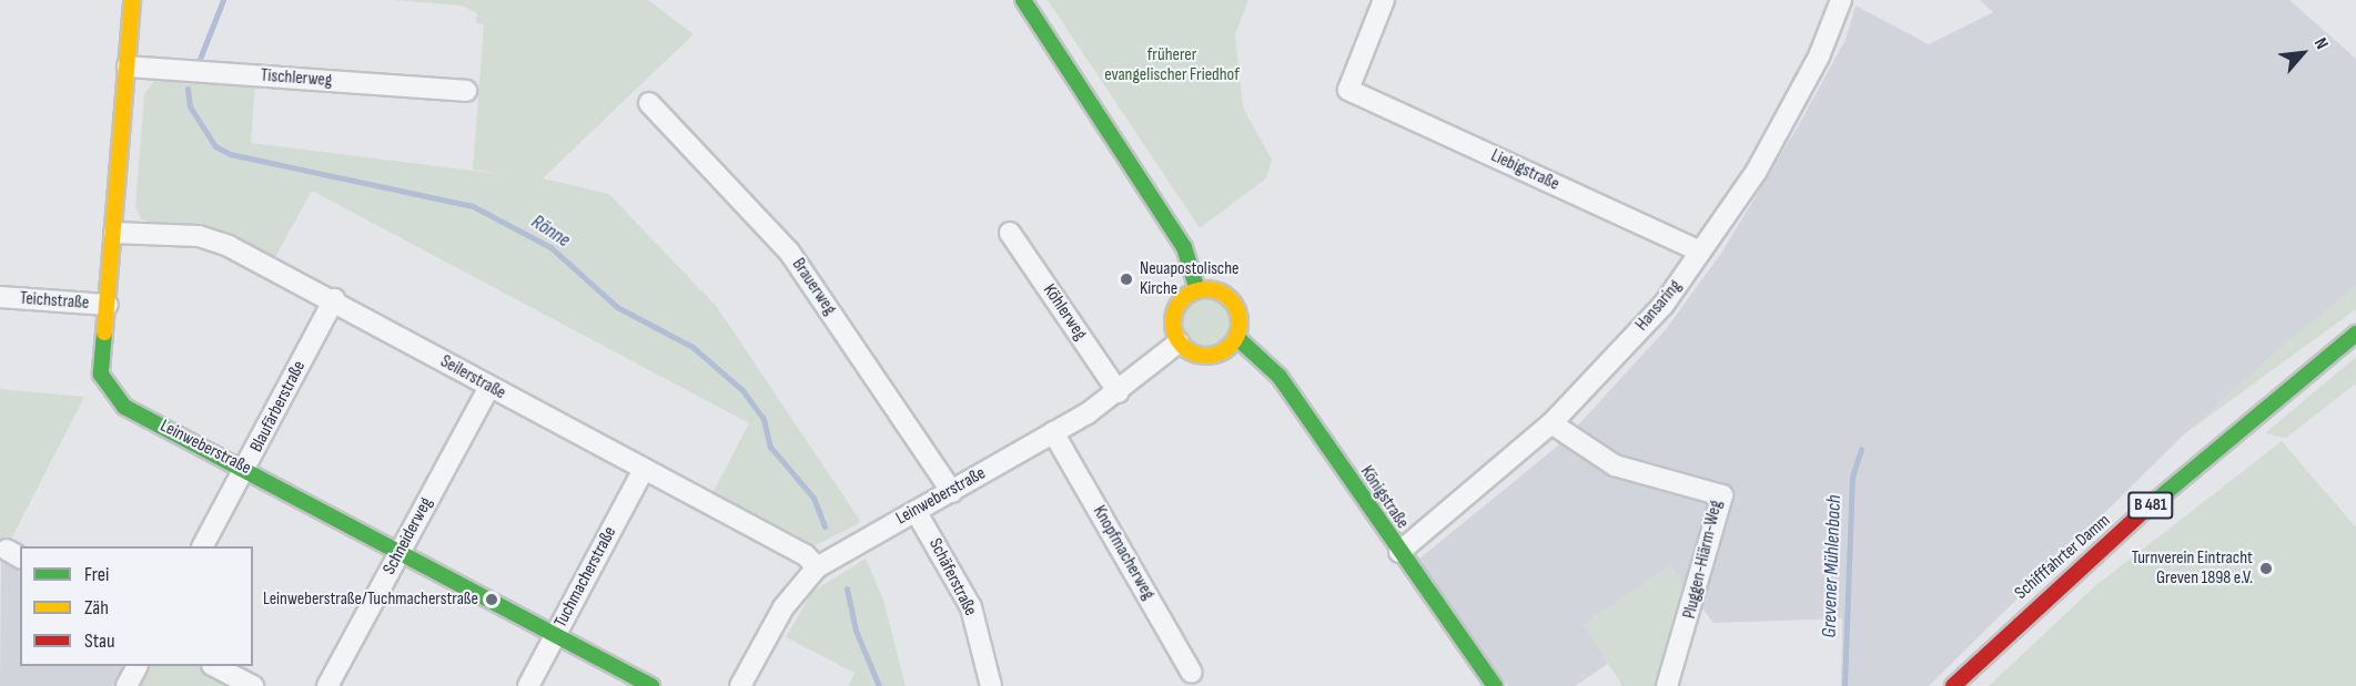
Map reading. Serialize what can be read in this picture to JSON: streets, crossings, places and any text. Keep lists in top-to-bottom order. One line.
{"streets":{"street":["Tischlerweg","Liebigstraße","Brauerweg","Teichstraße","Hansaring","Köhlerweg","Seilerstraße","Blaufärberstraße","Leinweberstraße","Königstraße","B 481","Schneiderweg","Knopfmacherweg","Schifffahrter Damm","Pluggen-Hiärm-Weg","Tuchmacherstraße","Schäferstraße"]},"crossings":[["Tischlerweg","Leinweberstraße"],["Liebigstraße","Hansaring"],["Brauerweg","Leinweberstraße"],["Teichstraße","Leinweberstraße"],["Hansaring","Königstraße"],["Hansaring","Pluggen-Hiärm-Weg"],["Köhlerweg","Leinweberstraße"],["Seilerstraße","Blaufärberstraße"],["Seilerstraße","Leinweberstraße"],["Seilerstraße","Schneiderweg"],["Seilerstraße","Tuchmacherstraße"],["Blaufärberstraße","Leinweberstraße"],["Leinweberstraße","Königstraße"],["Leinweberstraße","Schneiderweg"],["Leinweberstraße","Knopfmacherweg"],["Leinweberstraße","Tuchmacherstraße"],["Leinweberstraße","Schäferstraße"]],"water":["Rönne","Grevener Mühlenbach"],"parks":["früherer evangelischer Friedhof"],"places":["Neuapostolische Kirche","Turnverein Eintracht Greven 1898 e.V.","Leinweberstraße/Tuchmacherstraße"],"legend":["Frei","Zäh","Stau"],"north":"top right"}
